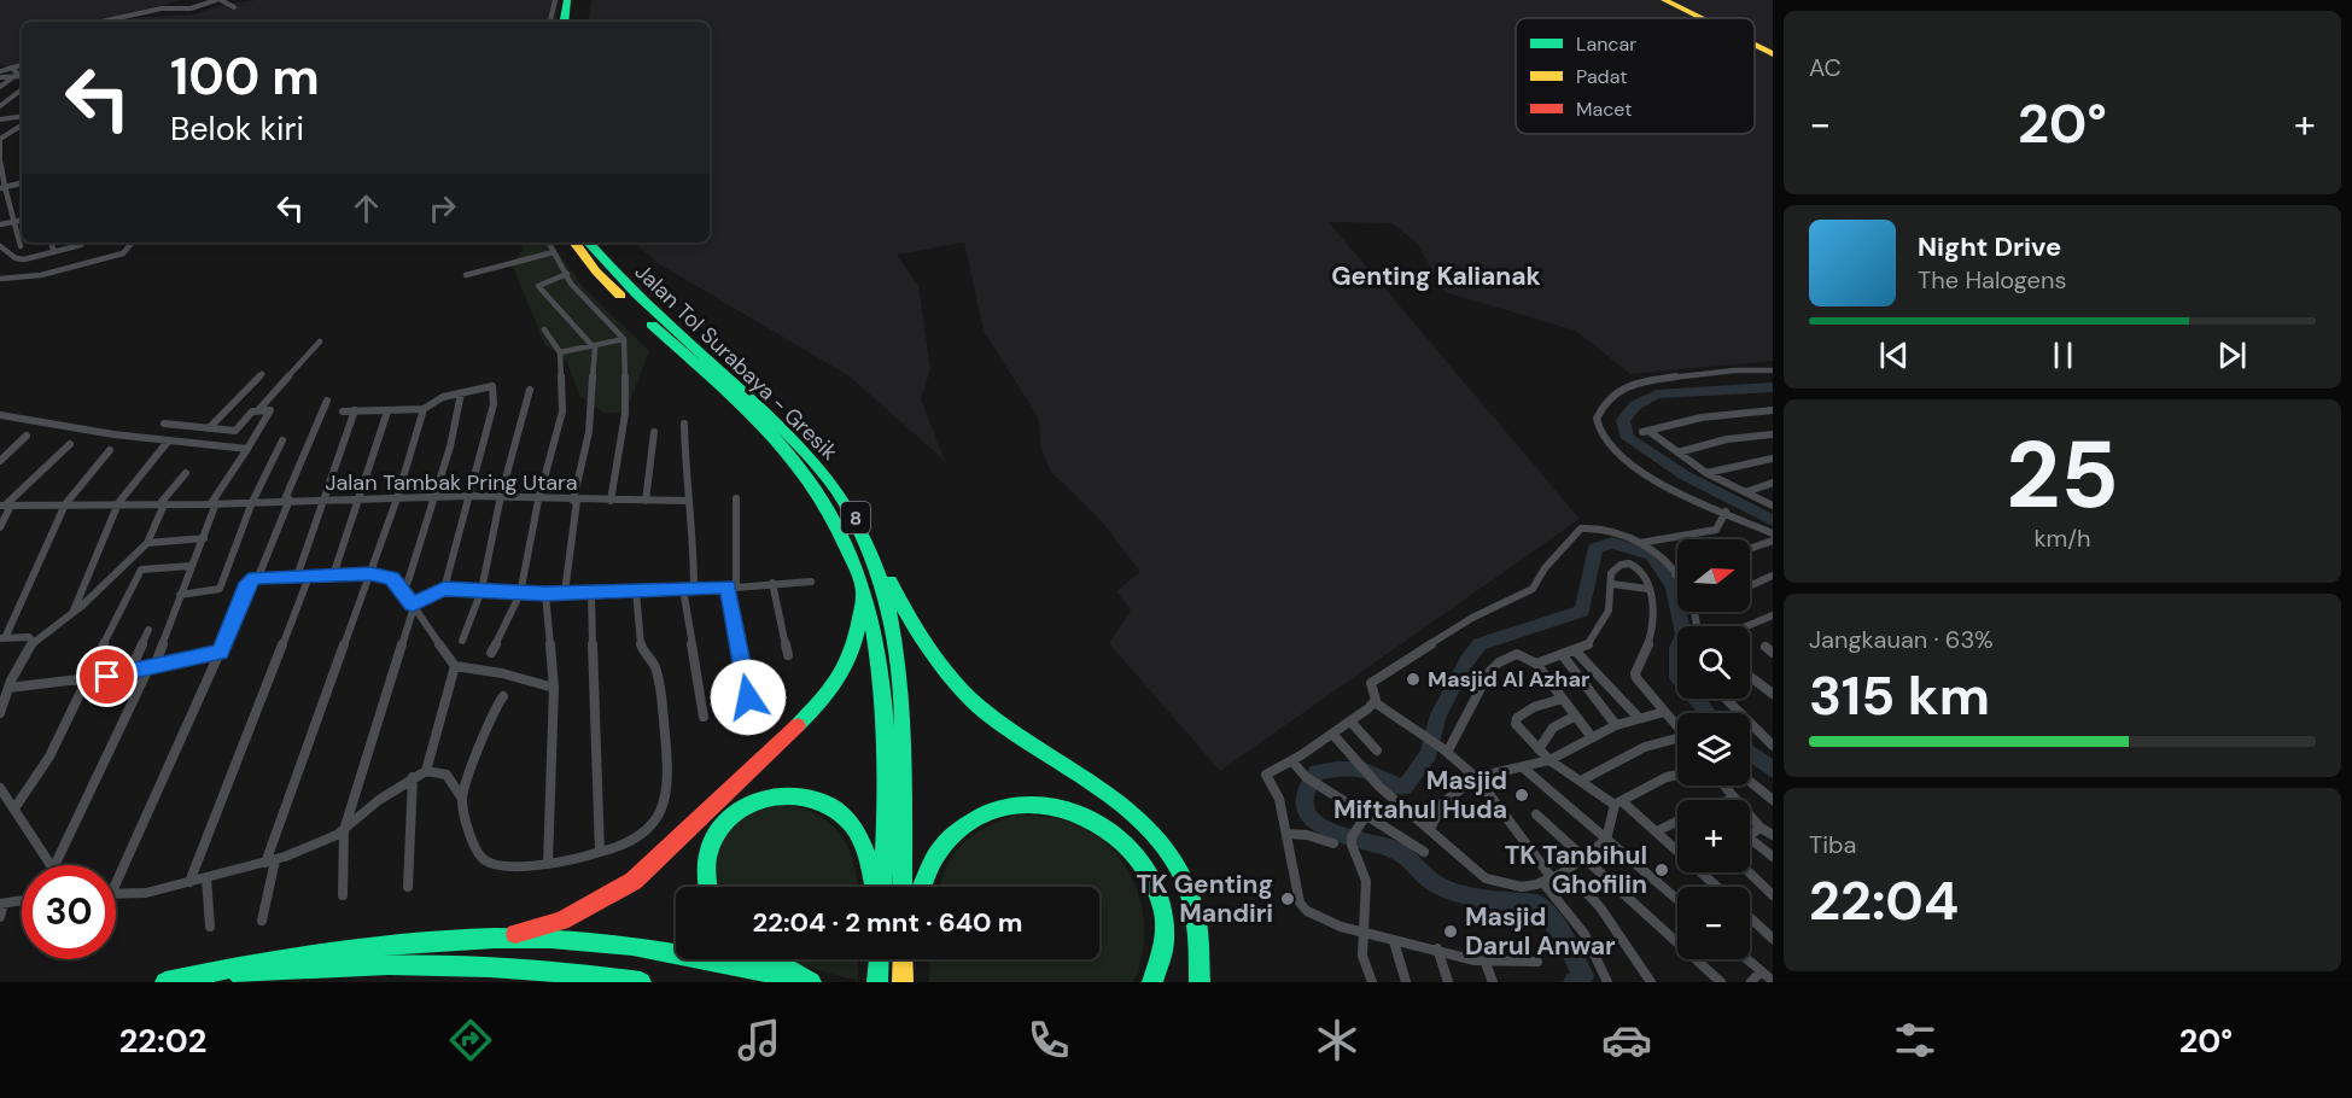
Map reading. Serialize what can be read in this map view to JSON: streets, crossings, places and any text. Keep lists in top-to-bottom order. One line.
{"streets":{"highway":["Jalan Tol Surabaya - Gresik","8"],"street":["Jalan Tambak Pring Utara"]},"districts":["Genting Kalianak"],"places":["Masjid Al Azhar","Masjid Miftahul Huda","TK Tanbihul Ghofilin","TK Genting Mandiri","Masjid Darul Anwar"],"legend":["Lancar","Padat","Macet"],"north":"right","page":{"tile":["AC",["25","km/h"],["Jangkauan · 63%","315 km"],["Tiba","22:04"]],"turn":["100 m","Belok kiri"],"heat":["−","20°","+"],"song":["Night Drive","The Halogens"],"map_buttons":["+","−"],"limit":"30","trip":"22:04 · 2 mnt · 640 m","tabs":["22:02","20°"]}}
